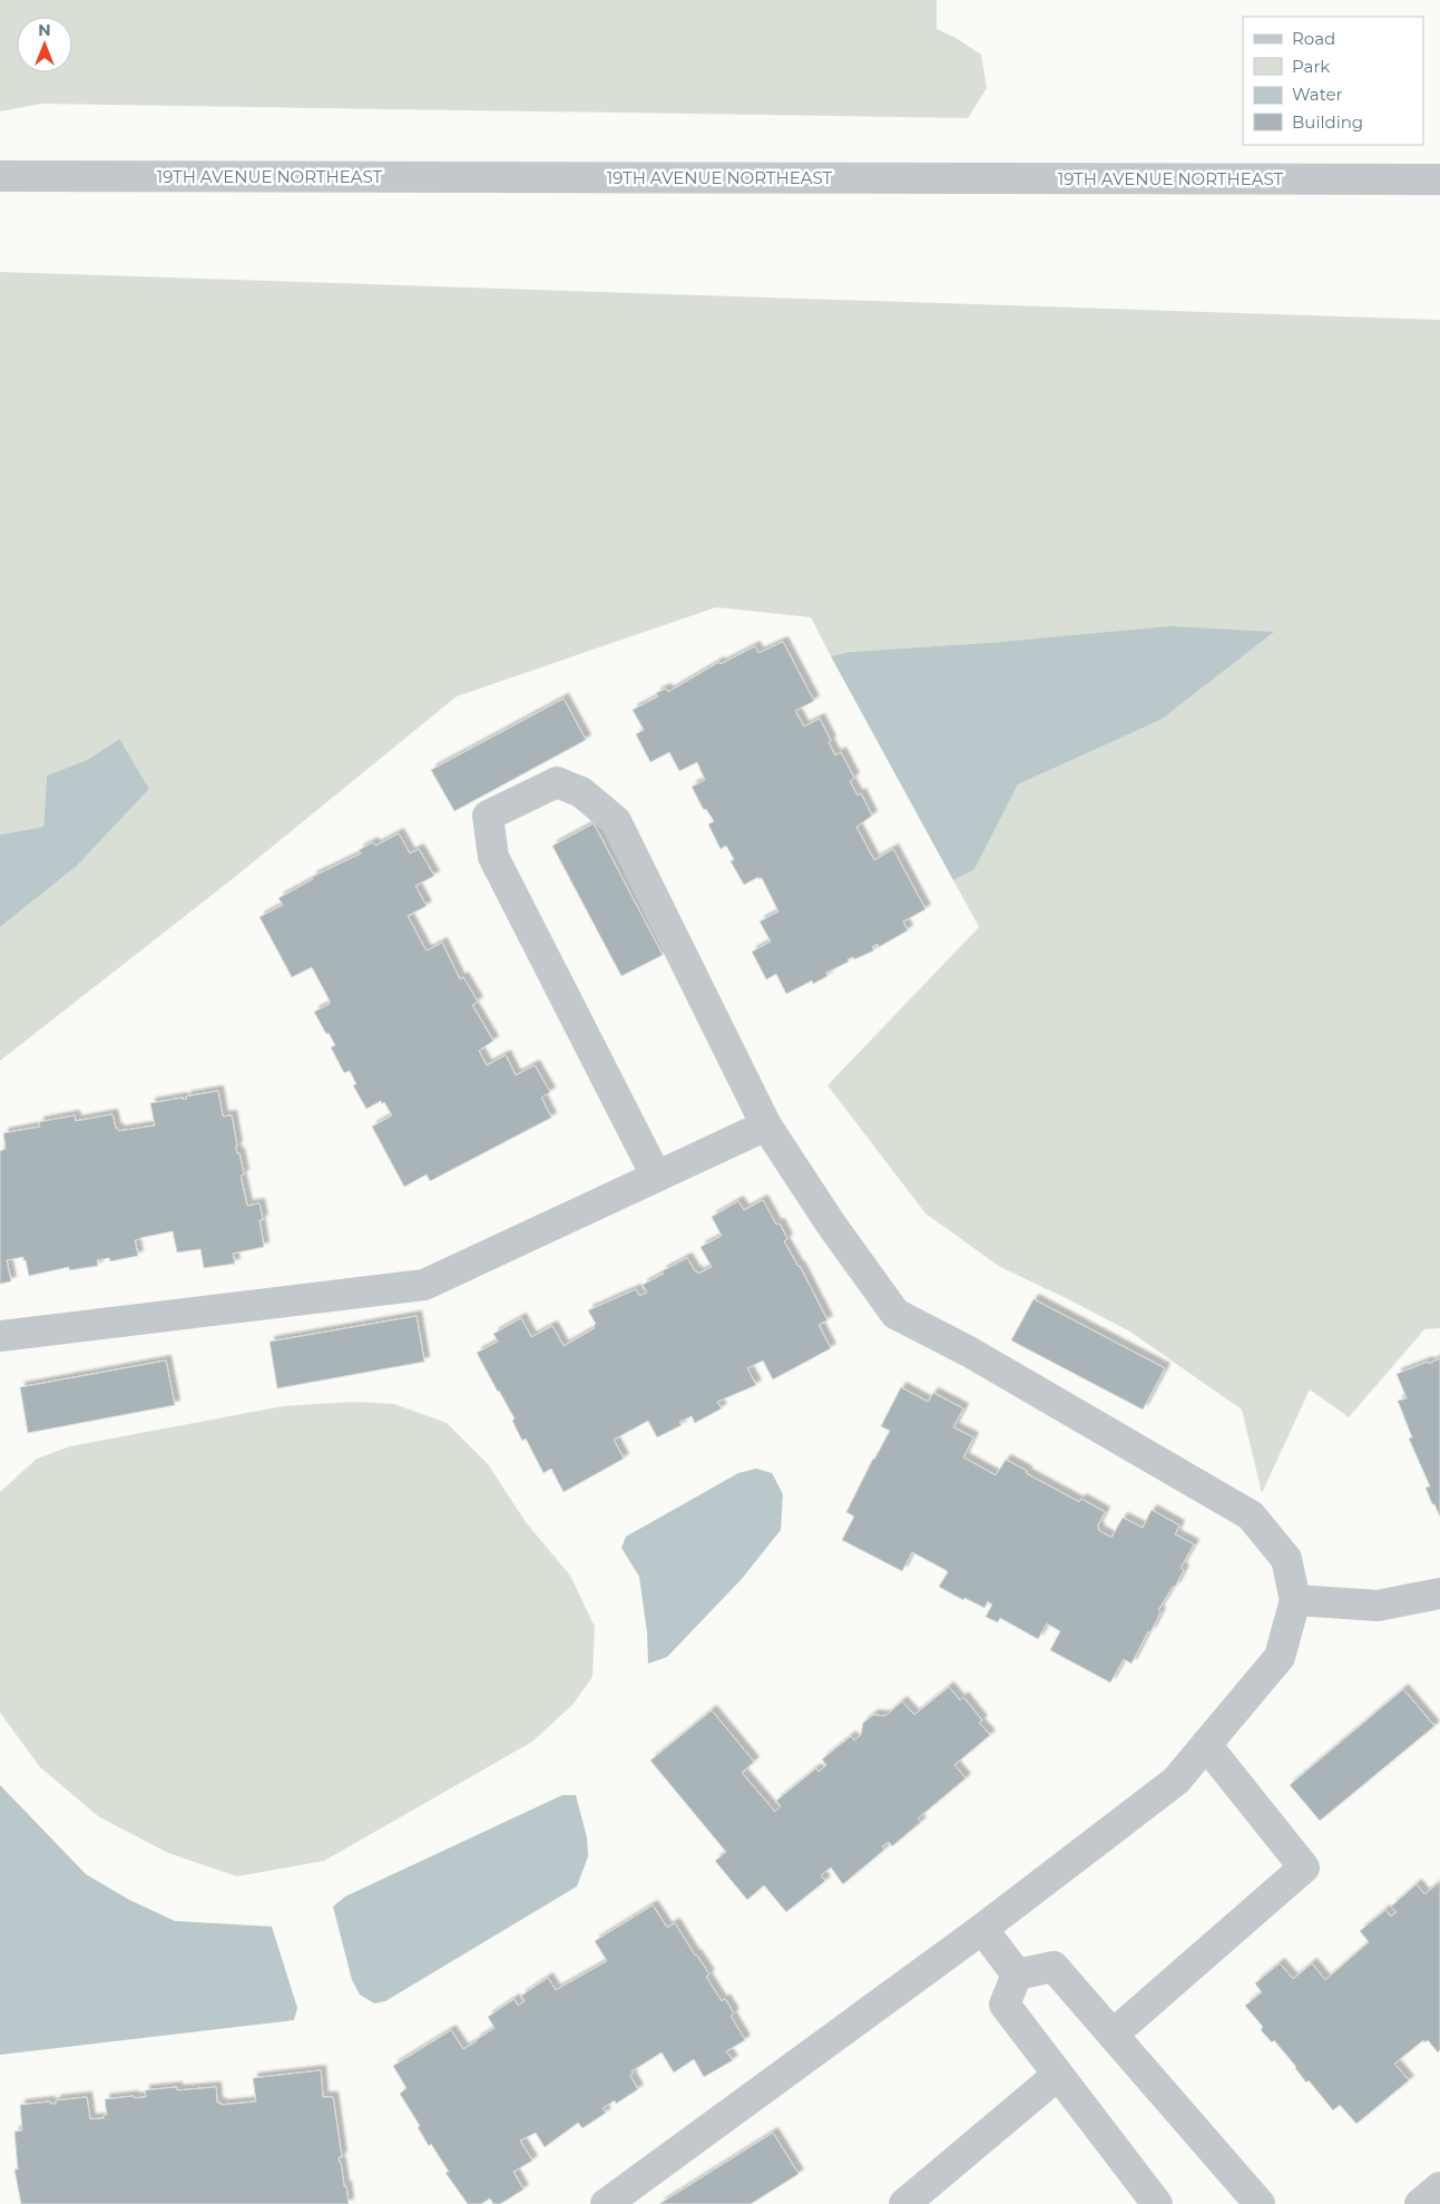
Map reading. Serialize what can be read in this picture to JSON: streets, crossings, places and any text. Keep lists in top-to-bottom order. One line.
{"streets":{"street":["19TH AVENUE NORTHEAST"]},"legend":["Road","Park","Water","Building"],"north":"top"}
